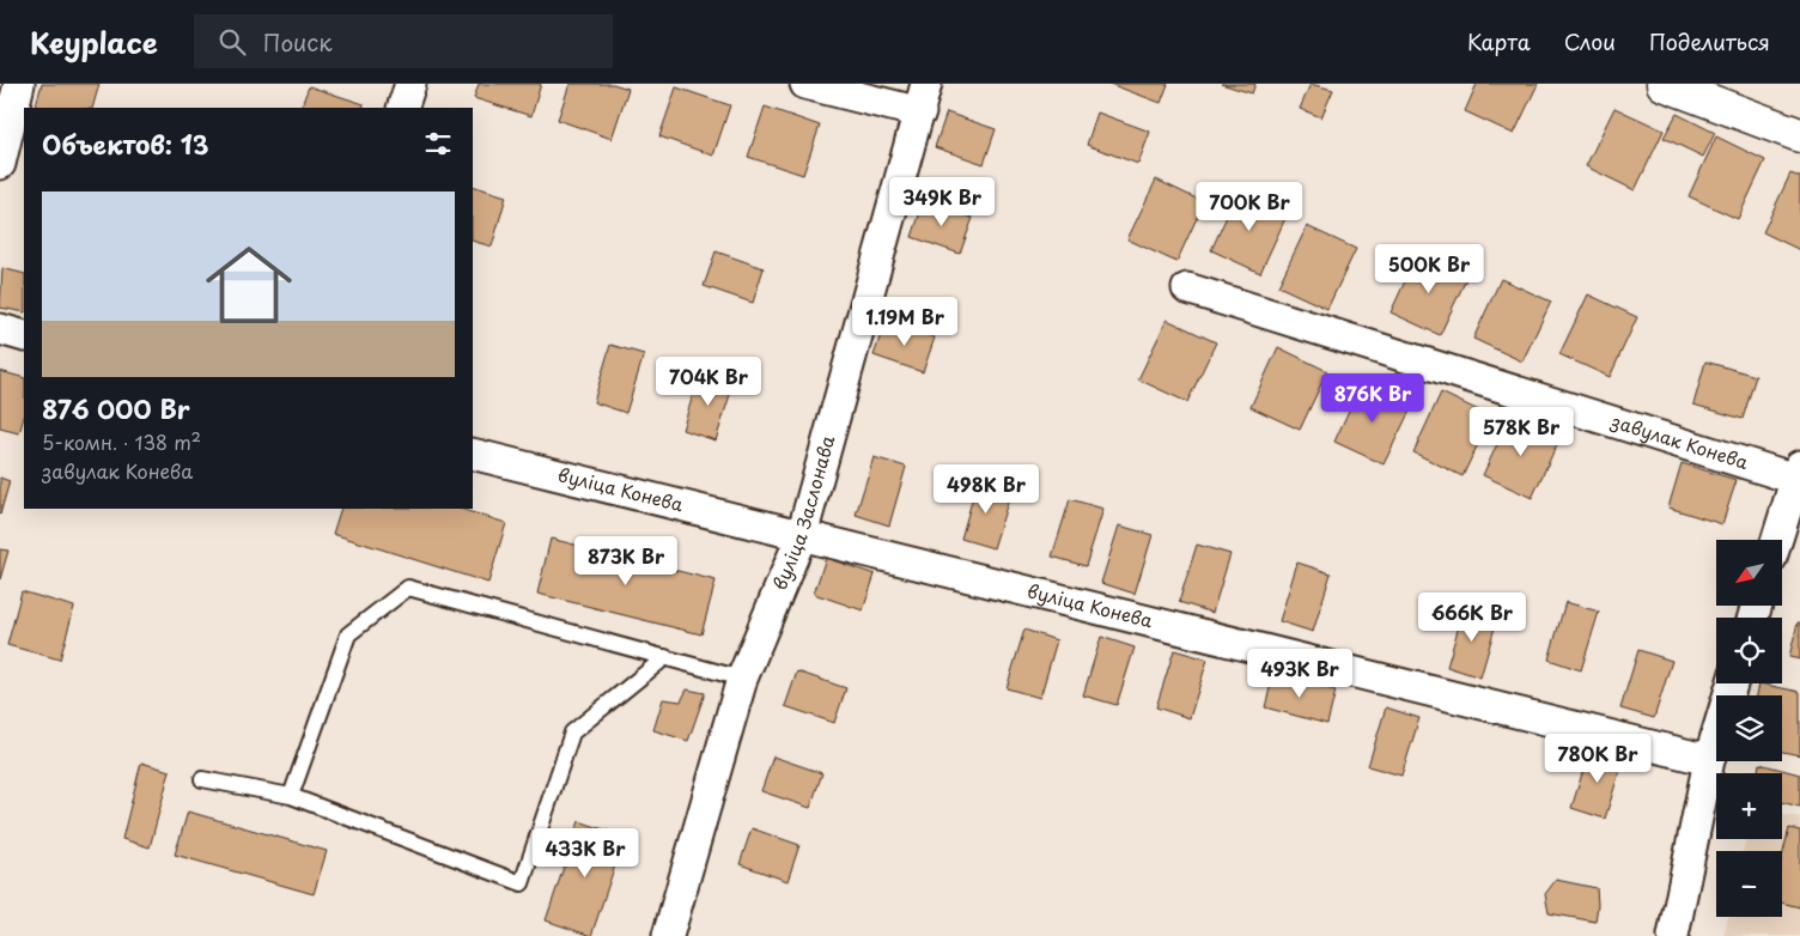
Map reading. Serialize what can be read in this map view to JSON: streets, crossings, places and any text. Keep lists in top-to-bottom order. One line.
{"streets":{"street":["завулак Конева","вуліца Конева","вуліца Заслонава"]},"crossings":[["вуліца Конева","вуліца Заслонава"]],"north":"bottom left","page":{"header":"Keyplace","search":"Поиск","nav":["Карта","Слои","Поделиться"],"heading":"Объектов: 13","price":["349K Br","700K Br","500K Br","1.19M Br","704K Br","876K Br","578K Br","498K Br","873K Br","666K Br","493K Br","780K Br","433K Br"],"list":[{"name":"876 000 Br","note":"5-комн. · 138 m² · завулак Конева"}],"map_buttons":["+","−"]}}
